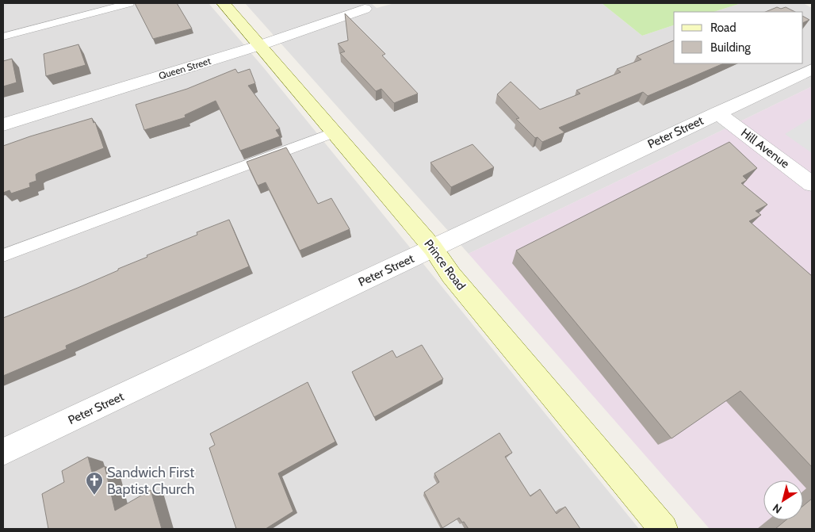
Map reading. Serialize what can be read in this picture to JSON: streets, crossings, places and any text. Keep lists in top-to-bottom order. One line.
{"streets":{"street":["Queen Street","Peter Street","Hill Avenue","Prince Road"]},"crossings":[["Queen Street","Prince Road"],["Peter Street","Hill Avenue"],["Peter Street","Prince Road"]],"places":{"church":["Sandwich First Baptist Church"]},"legend":["Road","Building"],"north":"bottom left"}
